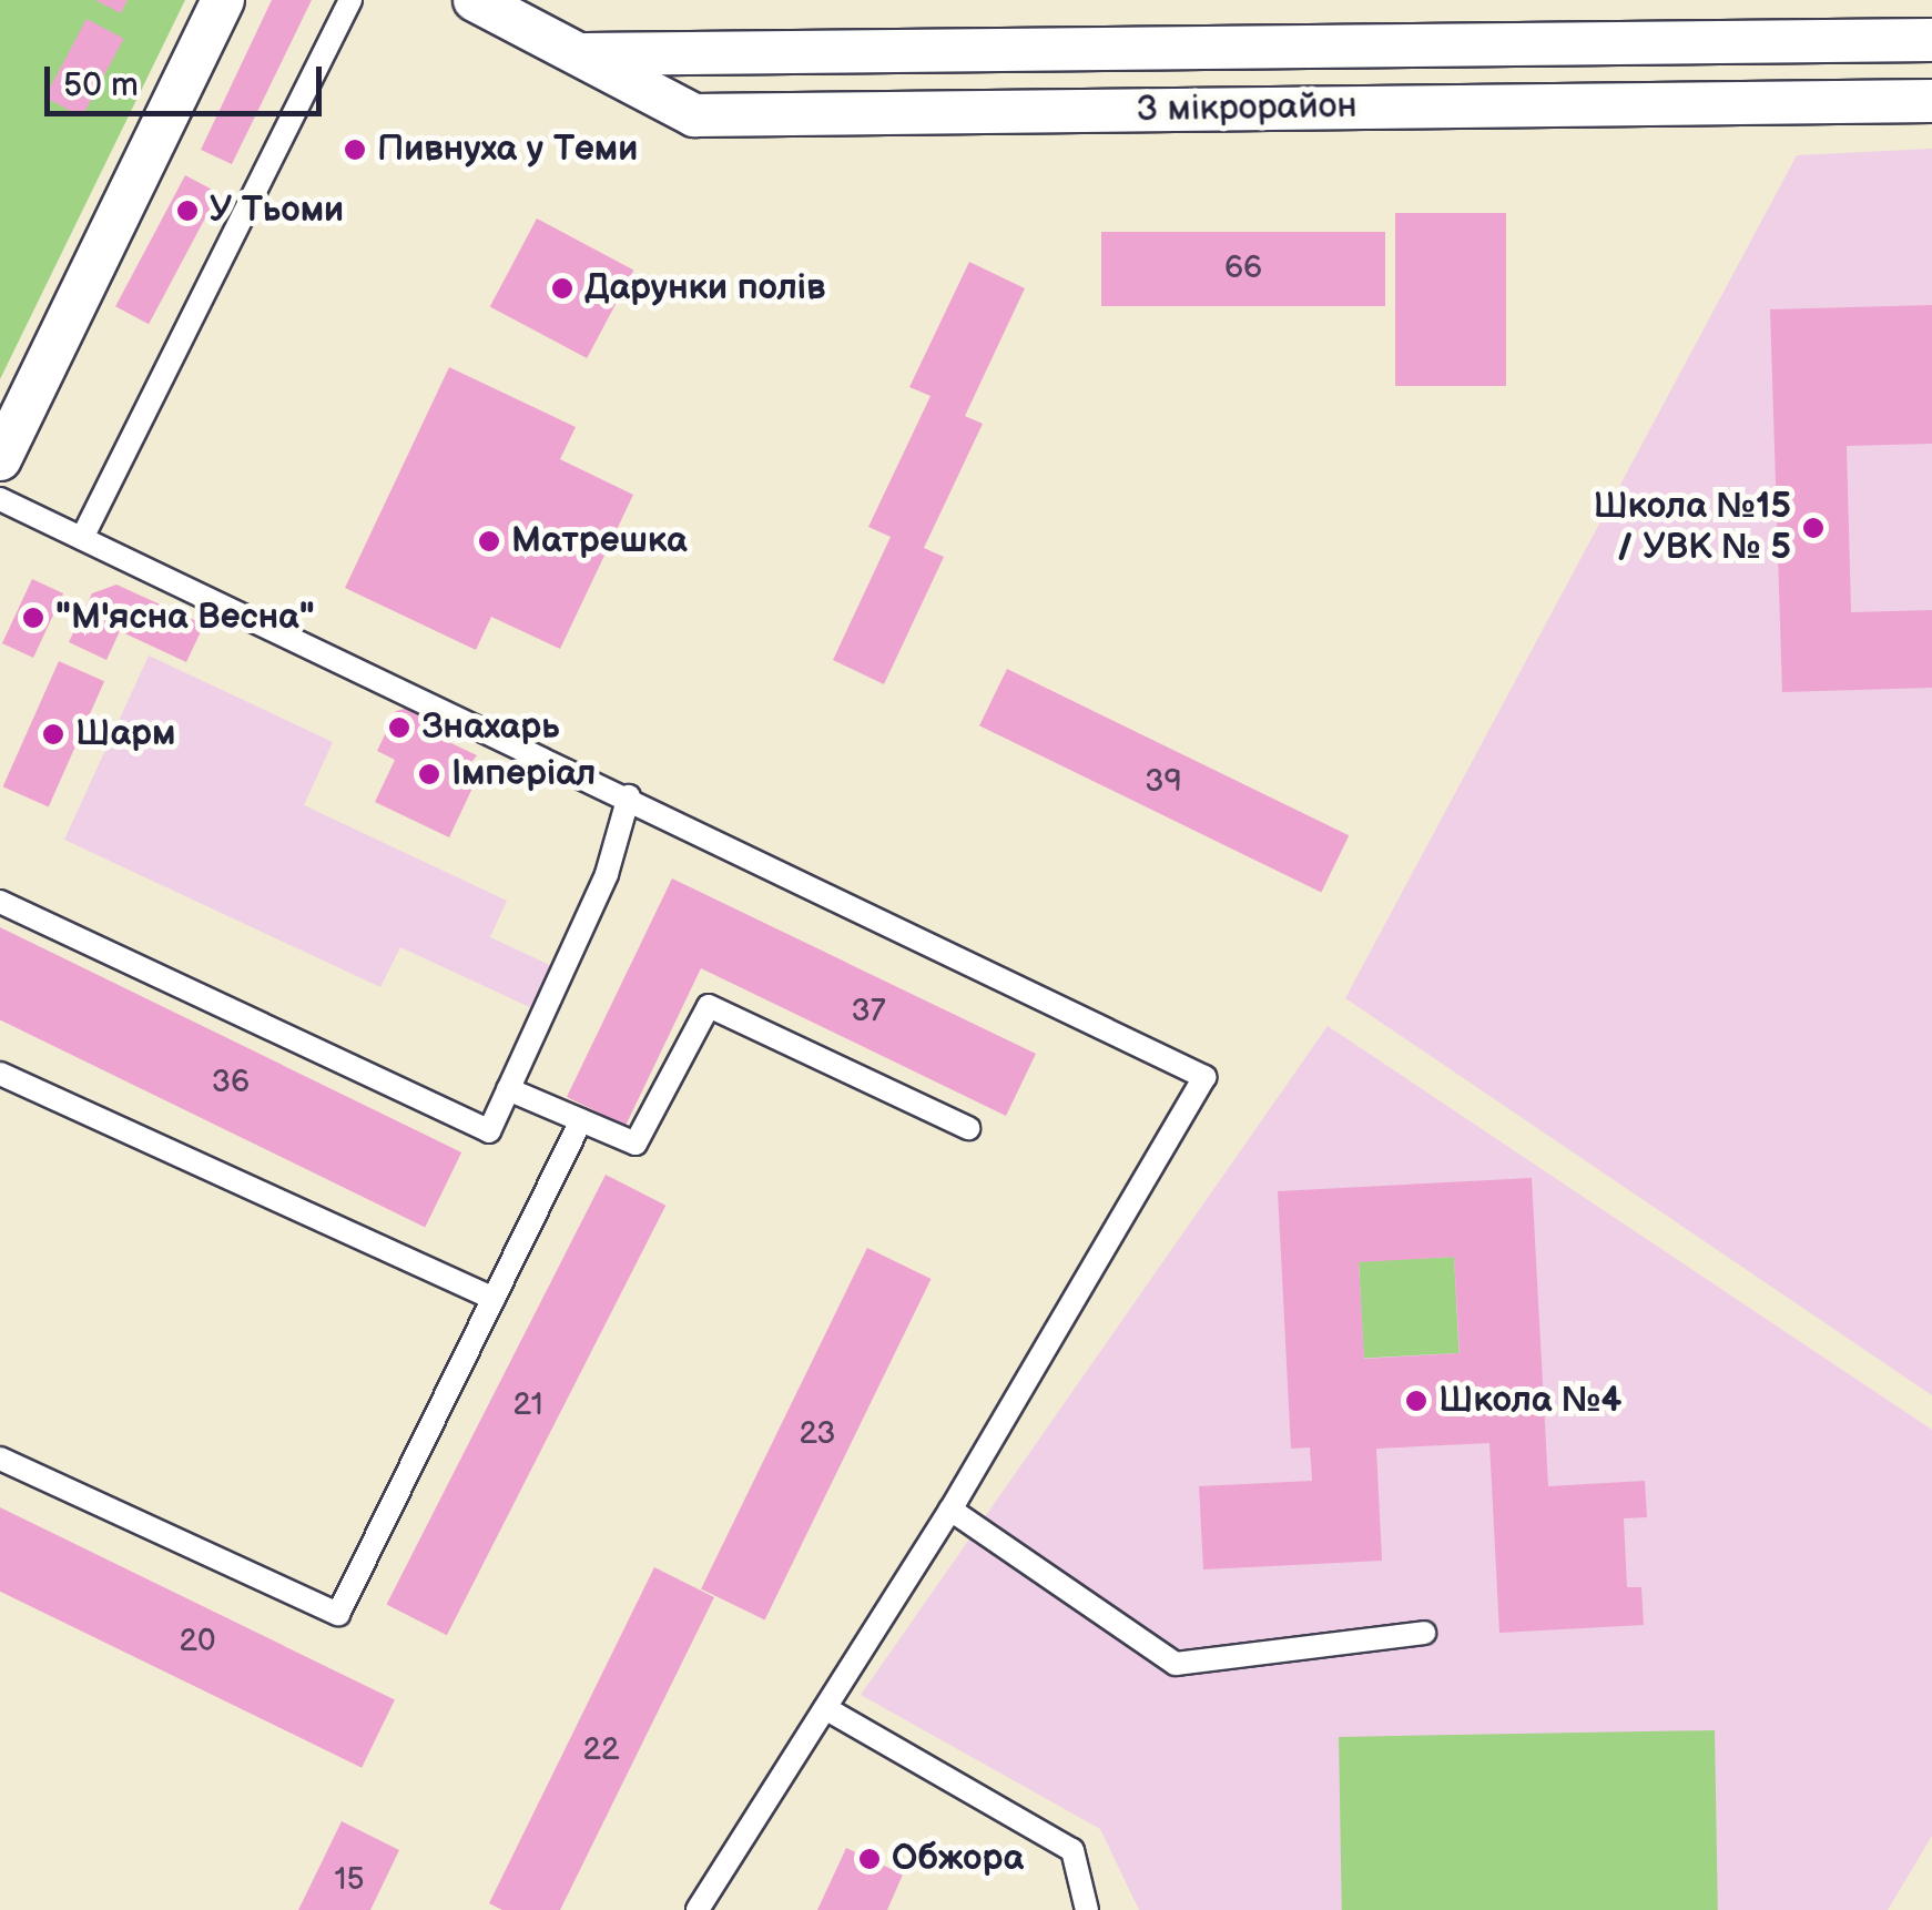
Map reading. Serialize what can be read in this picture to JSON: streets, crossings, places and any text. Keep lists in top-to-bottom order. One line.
{"streets":{"street":["3 мікрорайон"]},"places":["Пивнуха у Теми","У Тьоми","Дарунки полів","Школа №15 / УВК № 5","Матрешка","\"М'ясна Весна\"","Знахарь","Шарм","Імперіал","Школа №4","Обжора"],"house_numbers":["66","39","37","36","21","23","20","22","15"],"scale_bar":"50 m"}
